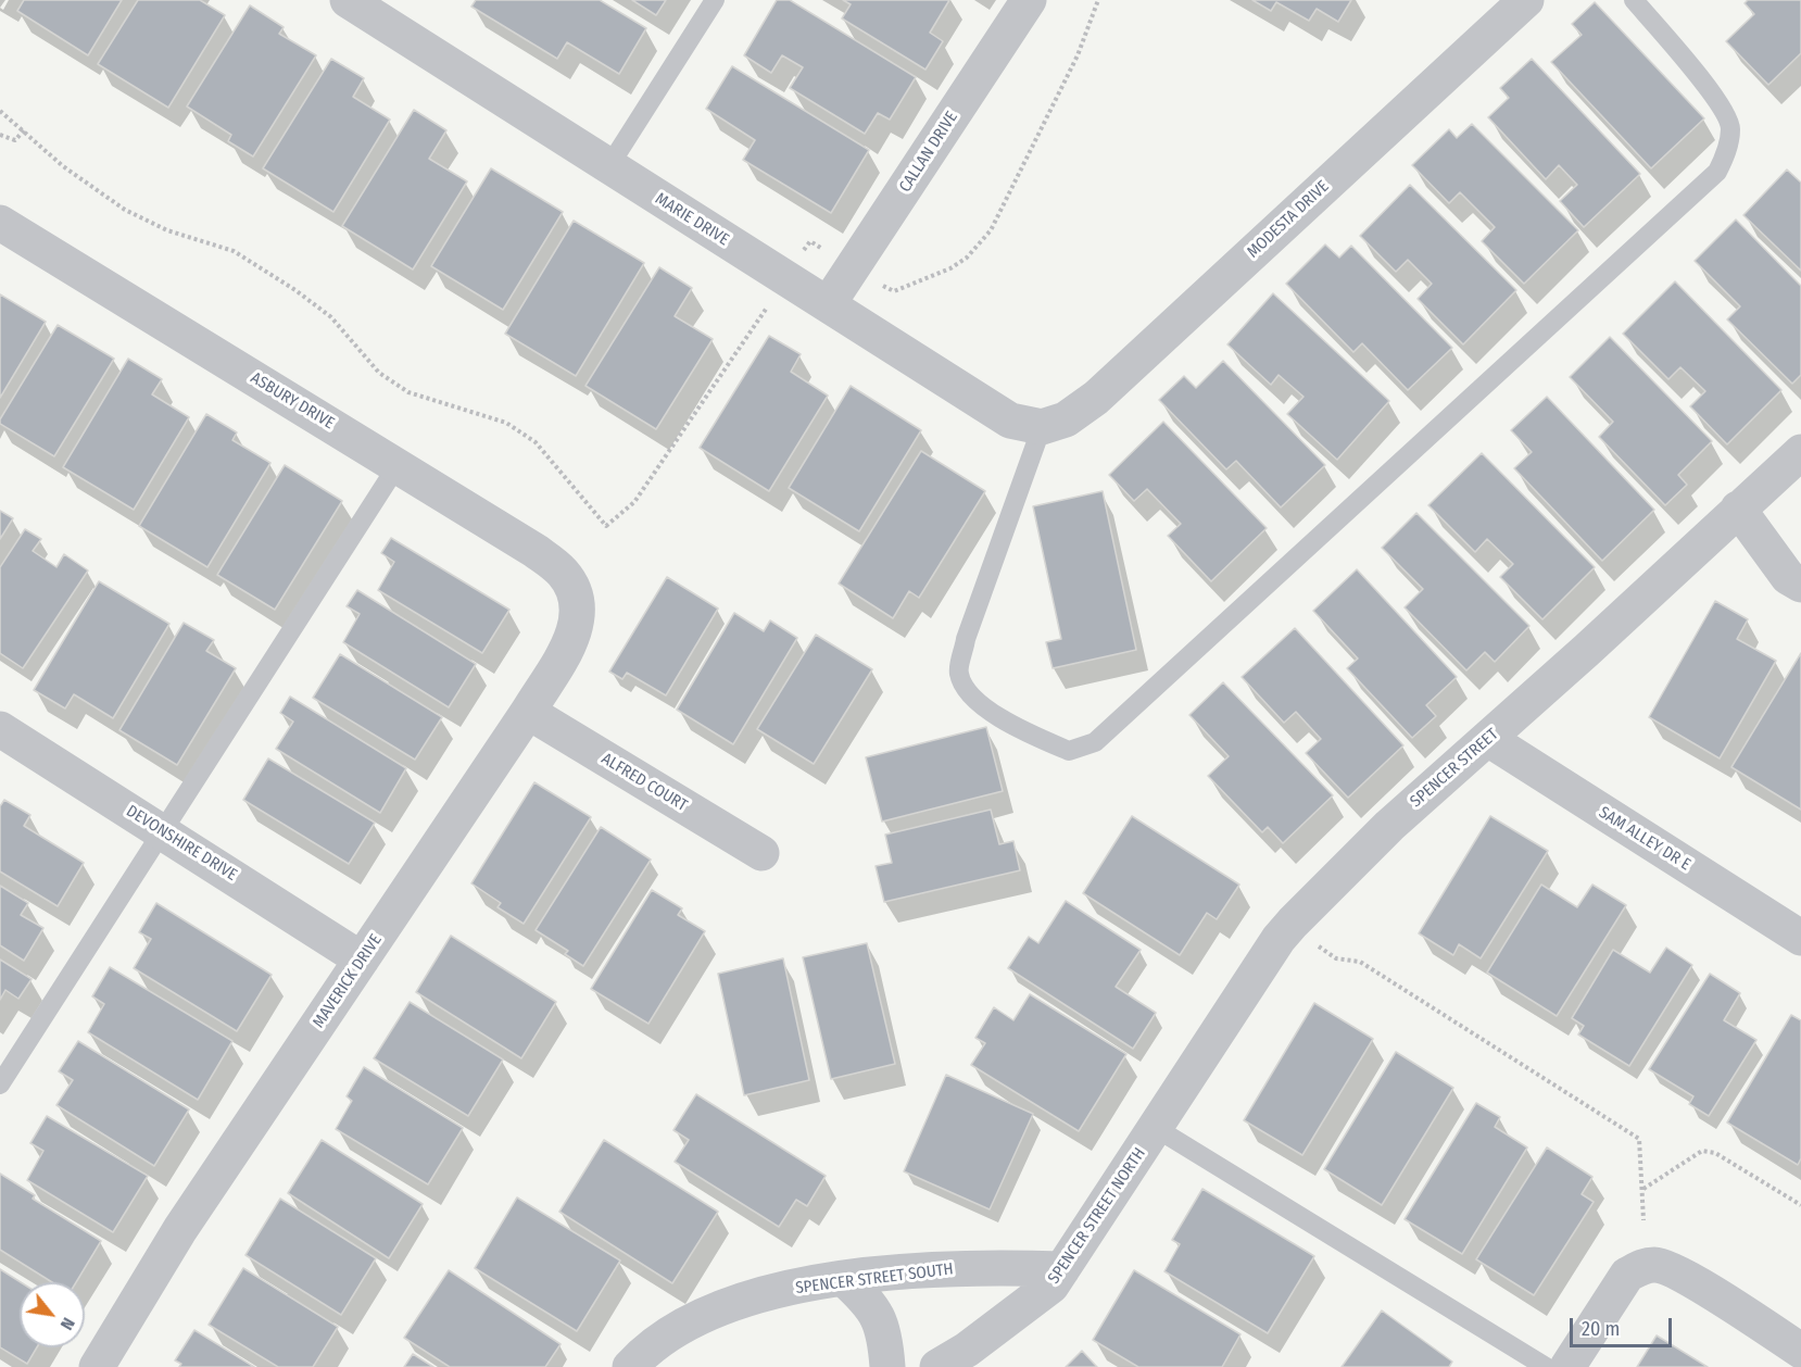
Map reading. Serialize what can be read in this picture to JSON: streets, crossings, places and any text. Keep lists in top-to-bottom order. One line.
{"streets":{"street":["CALLAN DRIVE","MARIE DRIVE","MODESTA DRIVE","ASBURY DRIVE","SPENCER STREET","ALFRED COURT","SAM ALLEY DR E","DEVONSHIRE DRIVE","MAVERICK DRIVE","SPENCER STREET NORTH","SPENCER STREET SOUTH"]},"crossings":[["CALLAN DRIVE","MARIE DRIVE"],["MARIE DRIVE","MODESTA DRIVE"],["ASBURY DRIVE","MAVERICK DRIVE"],["SPENCER STREET","SAM ALLEY DR E"],["SPENCER STREET","SPENCER STREET NORTH"],["ALFRED COURT","MAVERICK DRIVE"],["DEVONSHIRE DRIVE","MAVERICK DRIVE"],["SPENCER STREET NORTH","SPENCER STREET SOUTH"]],"scale_bar":"20 m","north":"bottom right"}
